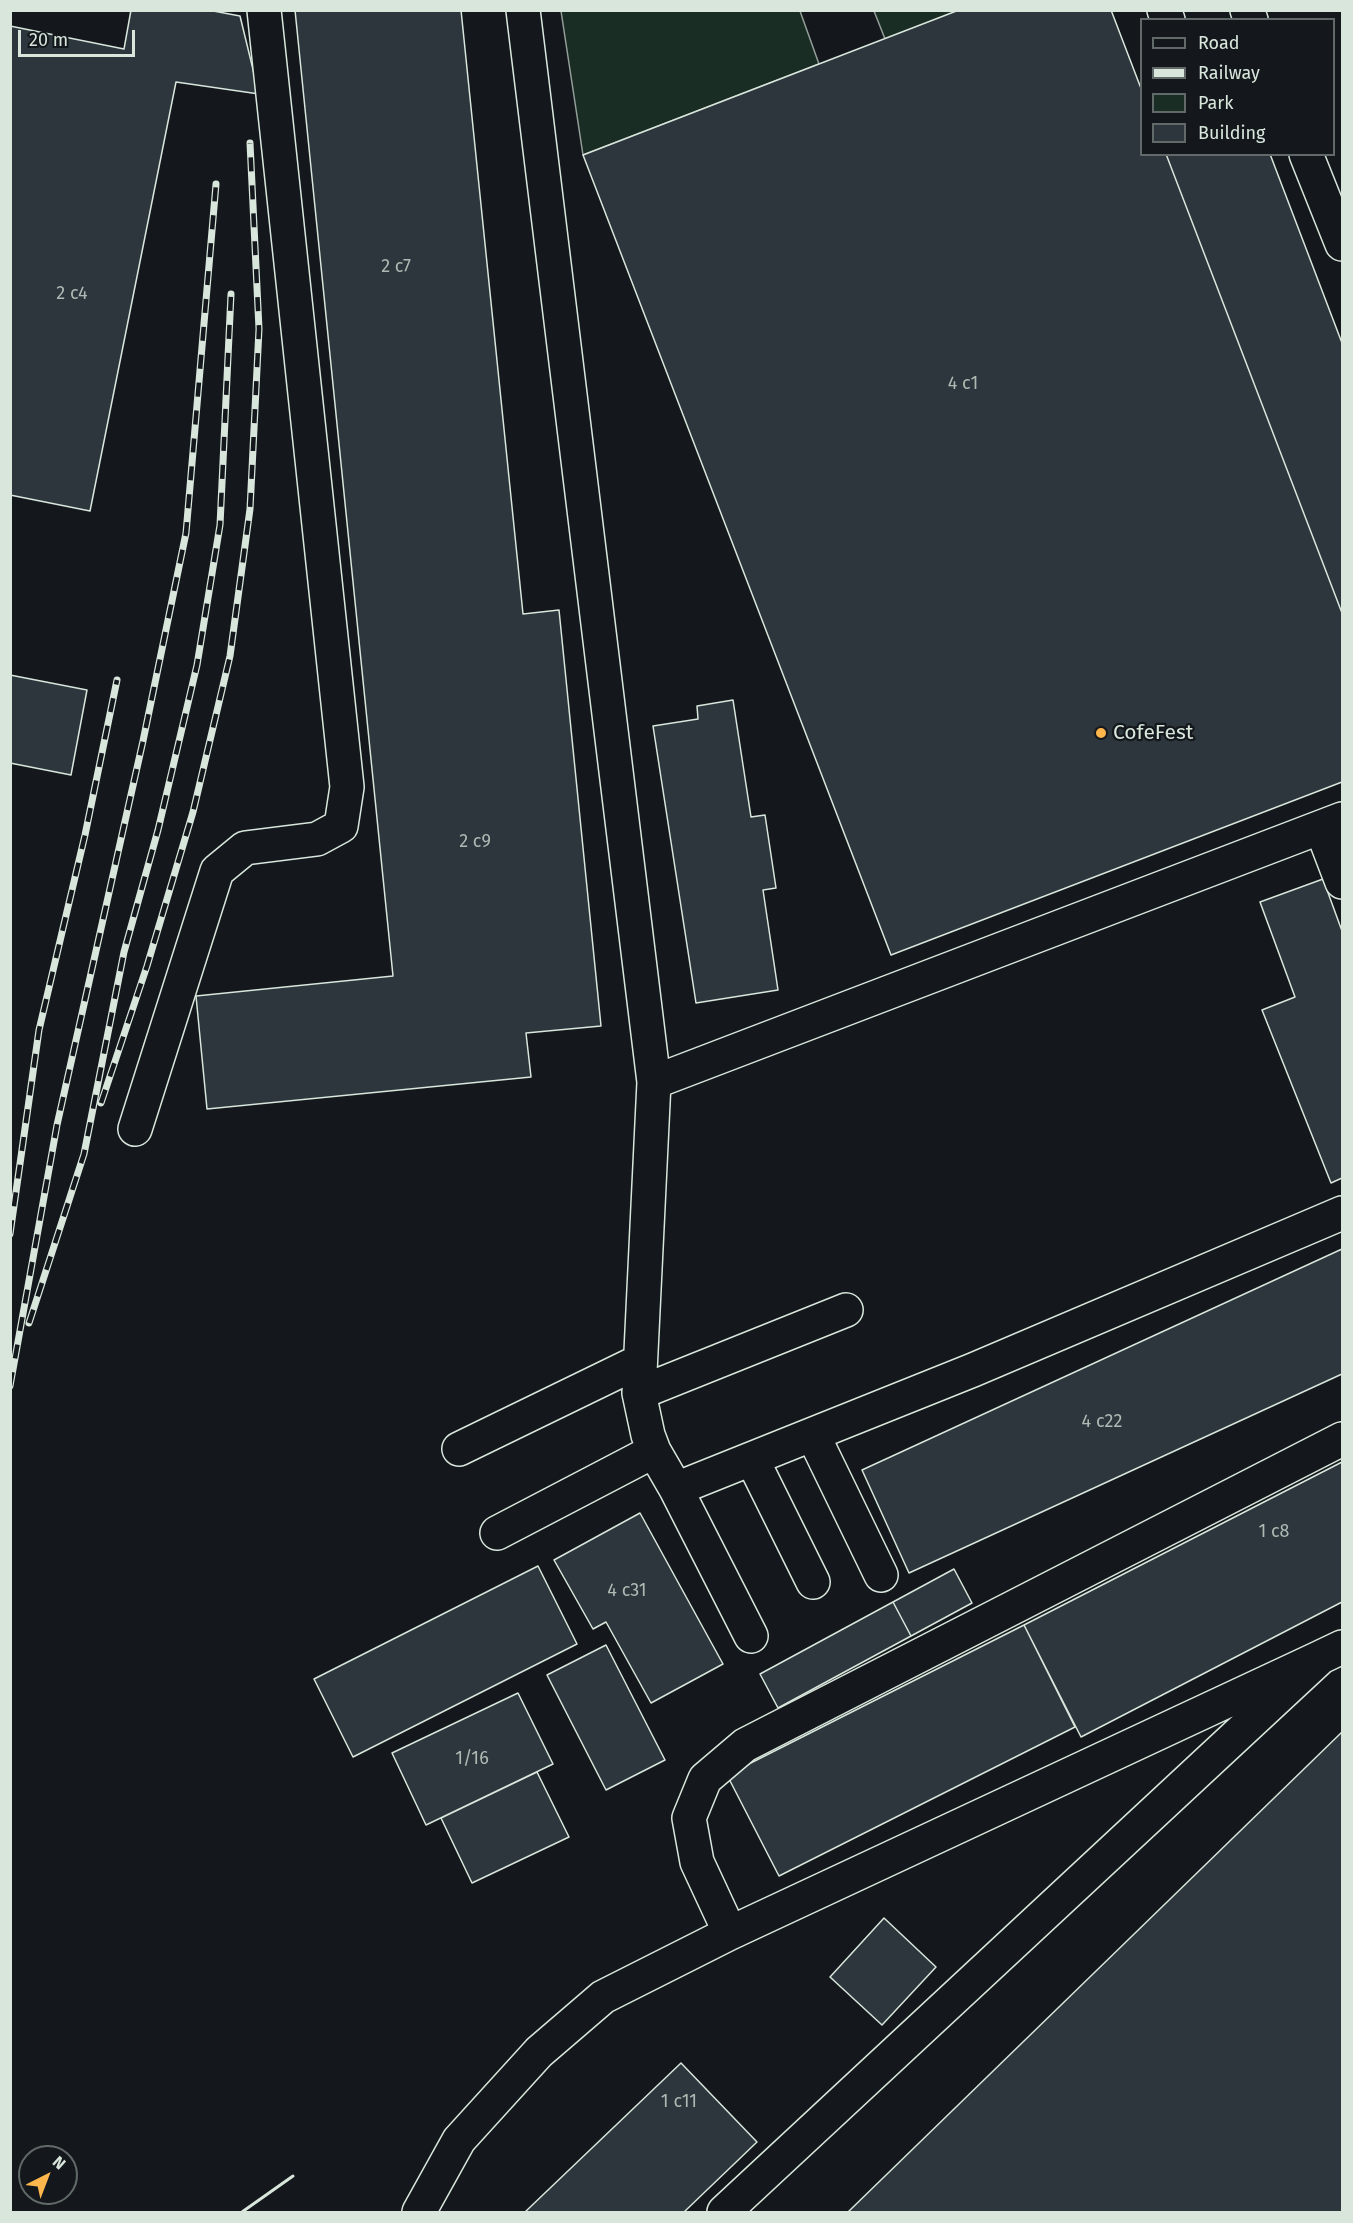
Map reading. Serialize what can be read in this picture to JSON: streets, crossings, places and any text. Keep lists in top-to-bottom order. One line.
{"places":["CofeFest"],"house_numbers":["2 с7","2 с4","4 с1","2 с9","4 с22","1 с8","4 с31","1/16","1 с11"],"legend":["Road","Railway","Park","Building"],"scale_bar":"20 m","north":"top right"}
